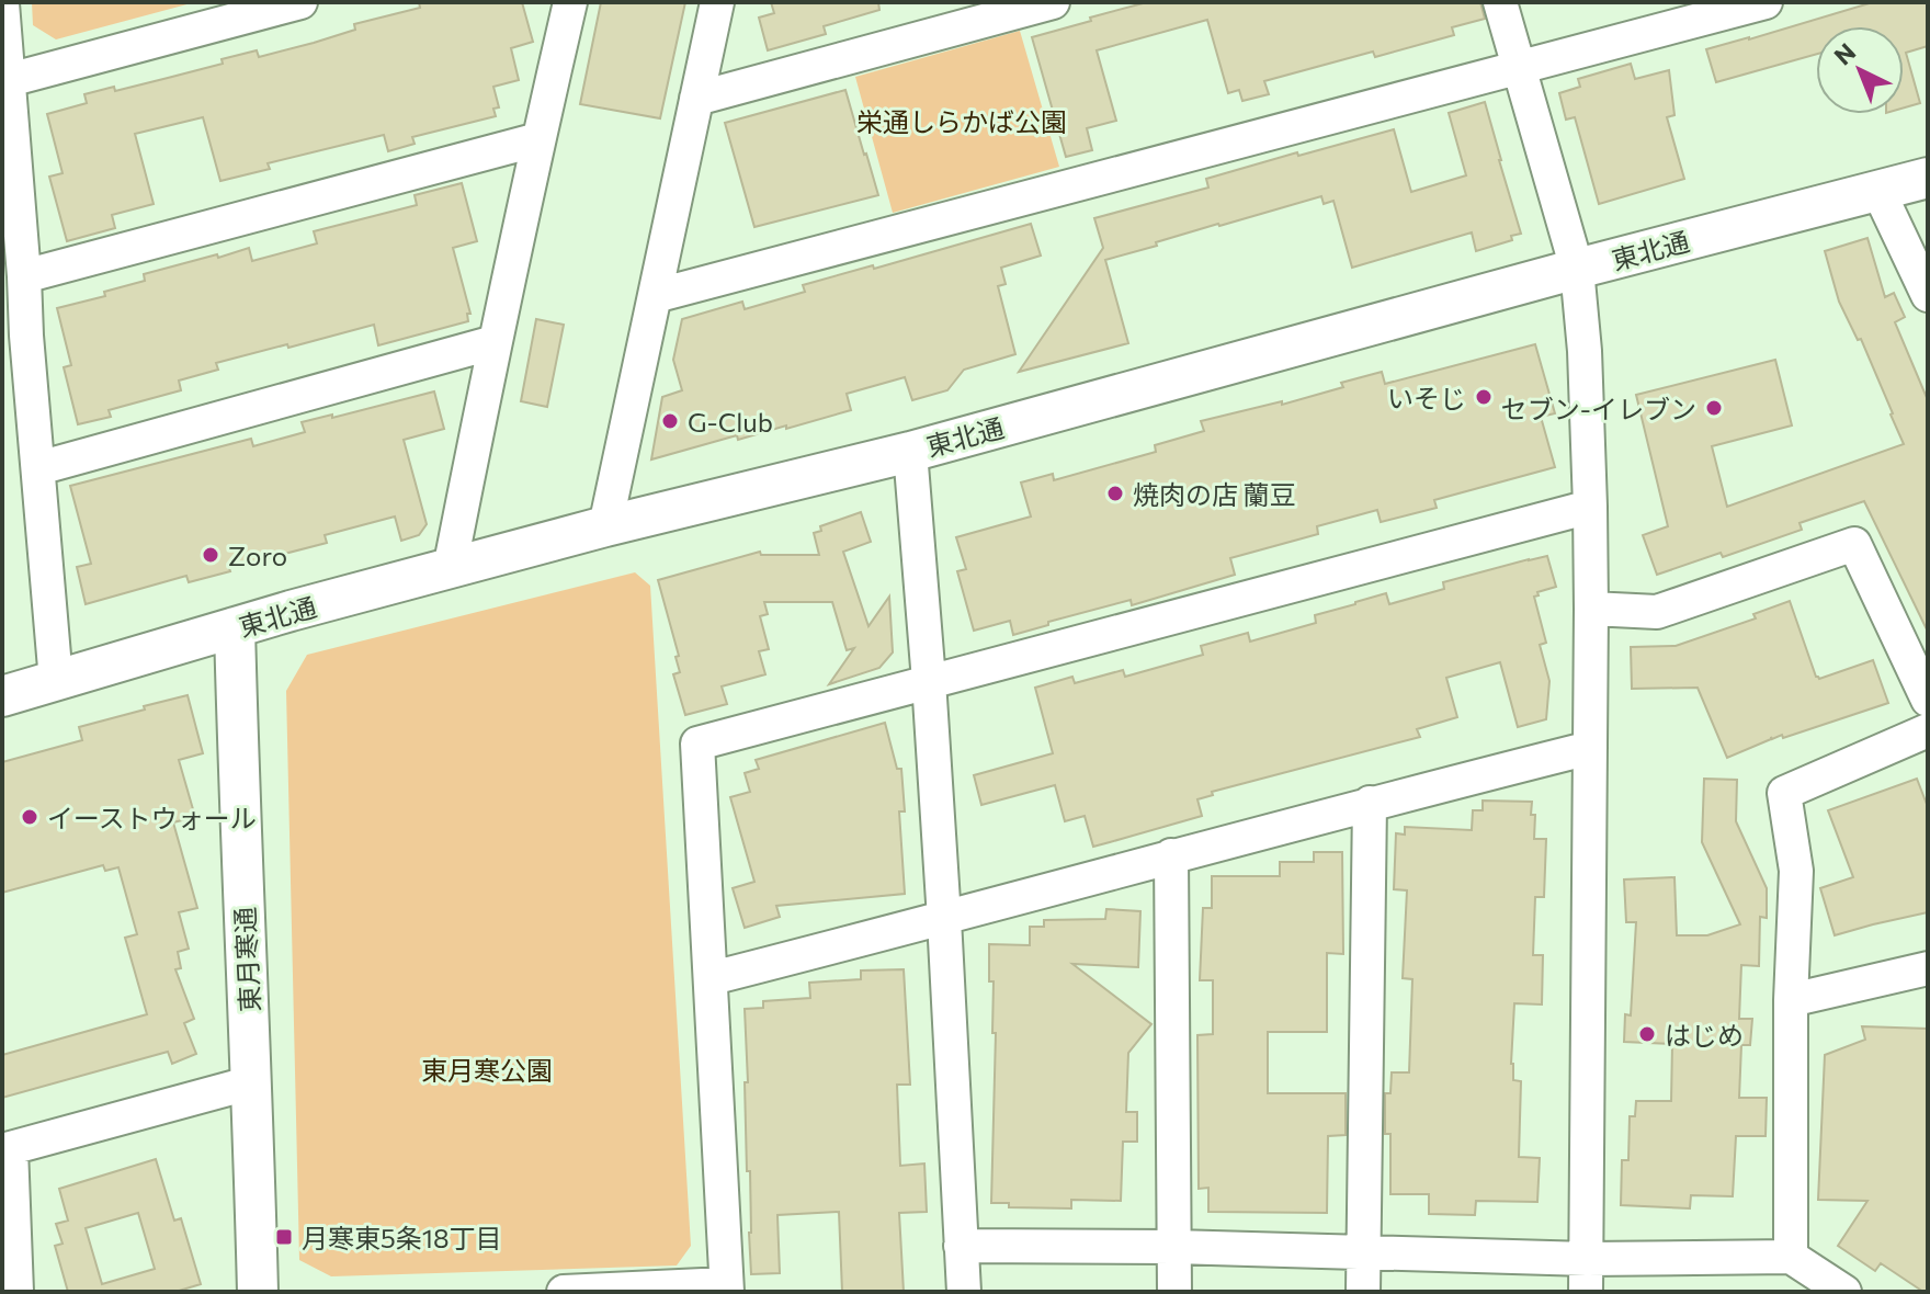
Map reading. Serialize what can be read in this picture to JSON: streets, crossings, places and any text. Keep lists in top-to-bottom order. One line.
{"streets":{"street":["東北通","東月寒通"]},"crossings":[["東北通","東月寒通"]],"parks":["栄通しらかば公園","東月寒公園"],"places":{"other":["いそじ","セブン-イレブン","G-Club","焼肉の店 蘭豆","Zoro","イーストウォール","はじめ"],"transit":["月寒東5条18丁目"]},"north":"top left"}
